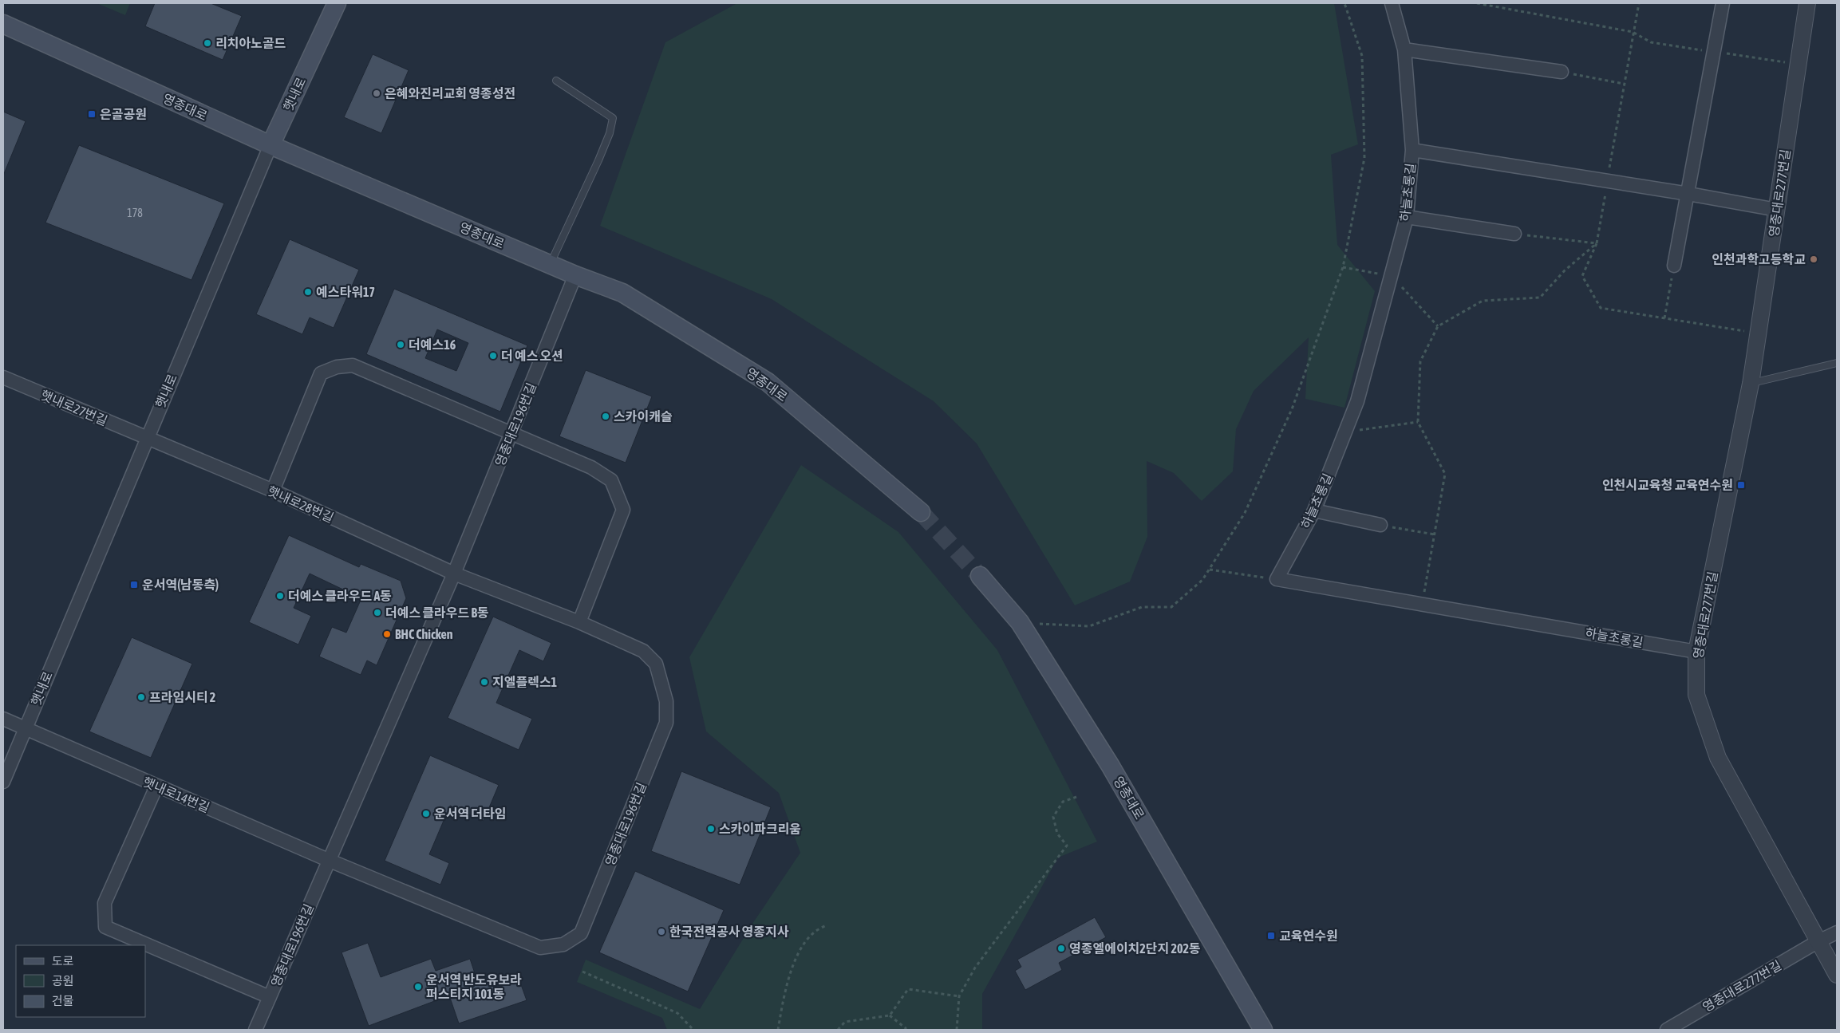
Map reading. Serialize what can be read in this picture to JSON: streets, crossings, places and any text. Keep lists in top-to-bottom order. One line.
{"streets":{"main road":["햇내로","영종대로"],"street":["하늘초롱길","영종대로277번길","햇내로27번길","영종대로196번길","햇내로28번길","햇내로14번길"]},"crossings":[["햇내로","영종대로"],["햇내로","햇내로27번길"],["햇내로","햇내로28번길"],["햇내로","햇내로14번길"],["영종대로","영종대로196번길"],["하늘초롱길","영종대로277번길"],["햇내로27번길","햇내로28번길"],["영종대로196번길","햇내로28번길"],["영종대로196번길","햇내로14번길"]],"places":{"other":["리치아노골드","은혜와진리교회 영종성전","인천과학고등학교","예스타워17","더예스16","더 예스 오션","스카이캐슬","더예스 클라우드 A동","더예스 클라우드 B동","BHC Chicken","지엘플렉스1","프라임시티 2","운서역 더타임","스카이파크리움","한국전력공사 영종지사","영종엘에이치2단지 202동","운서역 반도유보라 퍼스티지 101동"],"transit":["은골공원","인천시교육청 교육연수원","운서역(남동측)","교육연수원"]},"house_numbers":["178"],"legend":["도로","공원","건물"]}
